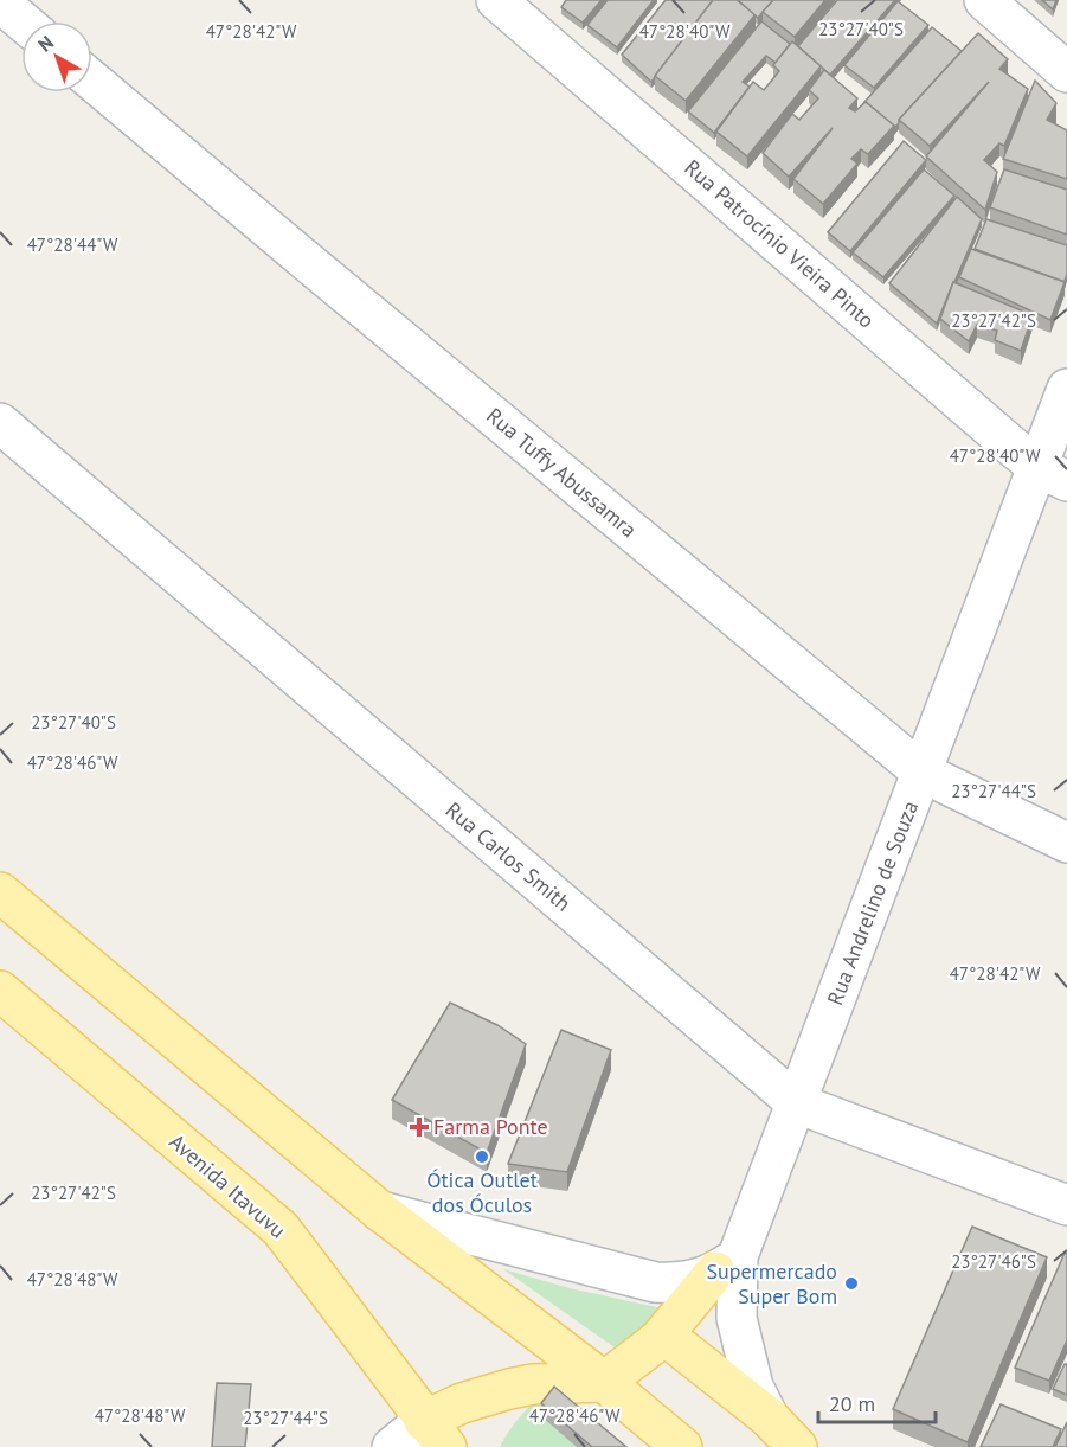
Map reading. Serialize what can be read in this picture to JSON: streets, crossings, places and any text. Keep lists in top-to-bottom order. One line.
{"streets":{"main road":["Avenida Itavuvu"],"street":["Rua Patrocínio Vieira Pinto","Rua Tuffy Abussamra","Rua Carlos Smith","Rua Andrelino de Souza"]},"crossings":[["Rua Patrocínio Vieira Pinto","Rua Andrelino de Souza"],["Rua Tuffy Abussamra","Rua Andrelino de Souza"],["Rua Carlos Smith","Rua Andrelino de Souza"]],"places":{"health":["Farma Ponte"],"other":["Ótica Outlet dos Óculos","Supermercado Super Bom"]},"scale_bar":"20 m","north":"top left","coordinates":["23°27'40\"S","47°28'42\"W","47°28'40\"W","47°28'44\"W","23°27'42\"S","47°28'46\"W","23°27'44\"S","23°27'46\"S","47°28'48\"W"]}
